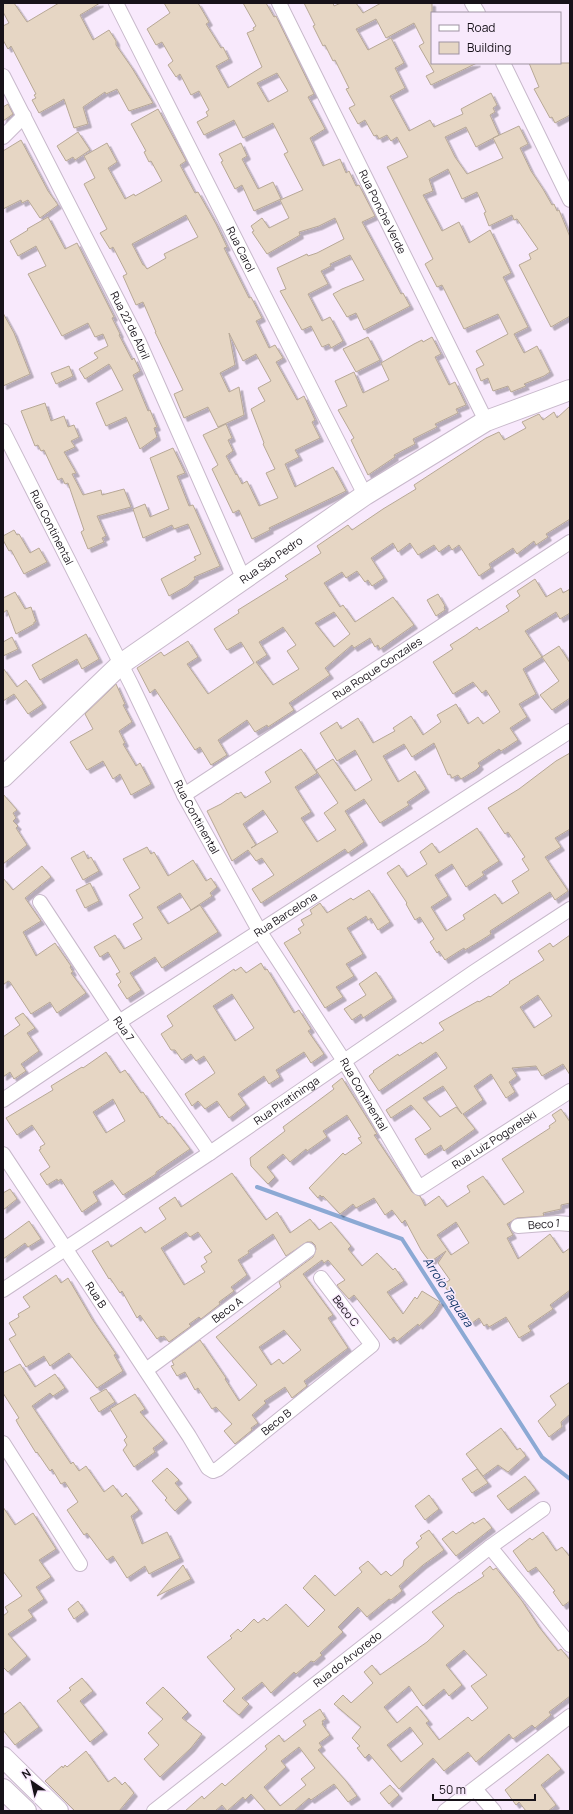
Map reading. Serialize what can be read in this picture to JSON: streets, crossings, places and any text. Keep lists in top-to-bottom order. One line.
{"streets":{"street":["Rua Ponche Verde","Rua Carol","Rua 22 de Abril","Rua Continental","Rua São Pedro","Rua Roque Gonzales","Rua Barcelona","Rua 7","Rua Piratininga","Rua Luiz Pogorelski","Beco 1","Rua B","Beco A","Beco C","Beco B","Rua do Arvoredo"]},"crossings":[["Rua Ponche Verde","Rua São Pedro"],["Rua Carol","Rua São Pedro"],["Rua 22 de Abril","Rua São Pedro"],["Rua Continental","Rua São Pedro"],["Rua Continental","Rua Roque Gonzales"],["Rua Continental","Rua Barcelona"],["Rua Continental","Rua Piratininga"],["Rua Continental","Rua Luiz Pogorelski"],["Rua Barcelona","Rua 7"],["Rua 7","Rua Piratininga"],["Rua Piratininga","Rua B"],["Rua B","Beco A"],["Rua B","Beco B"],["Beco C","Beco B"]],"water":["Arroio Taquara"],"legend":["Road","Building"],"scale_bar":"50 m","north":"top left"}
